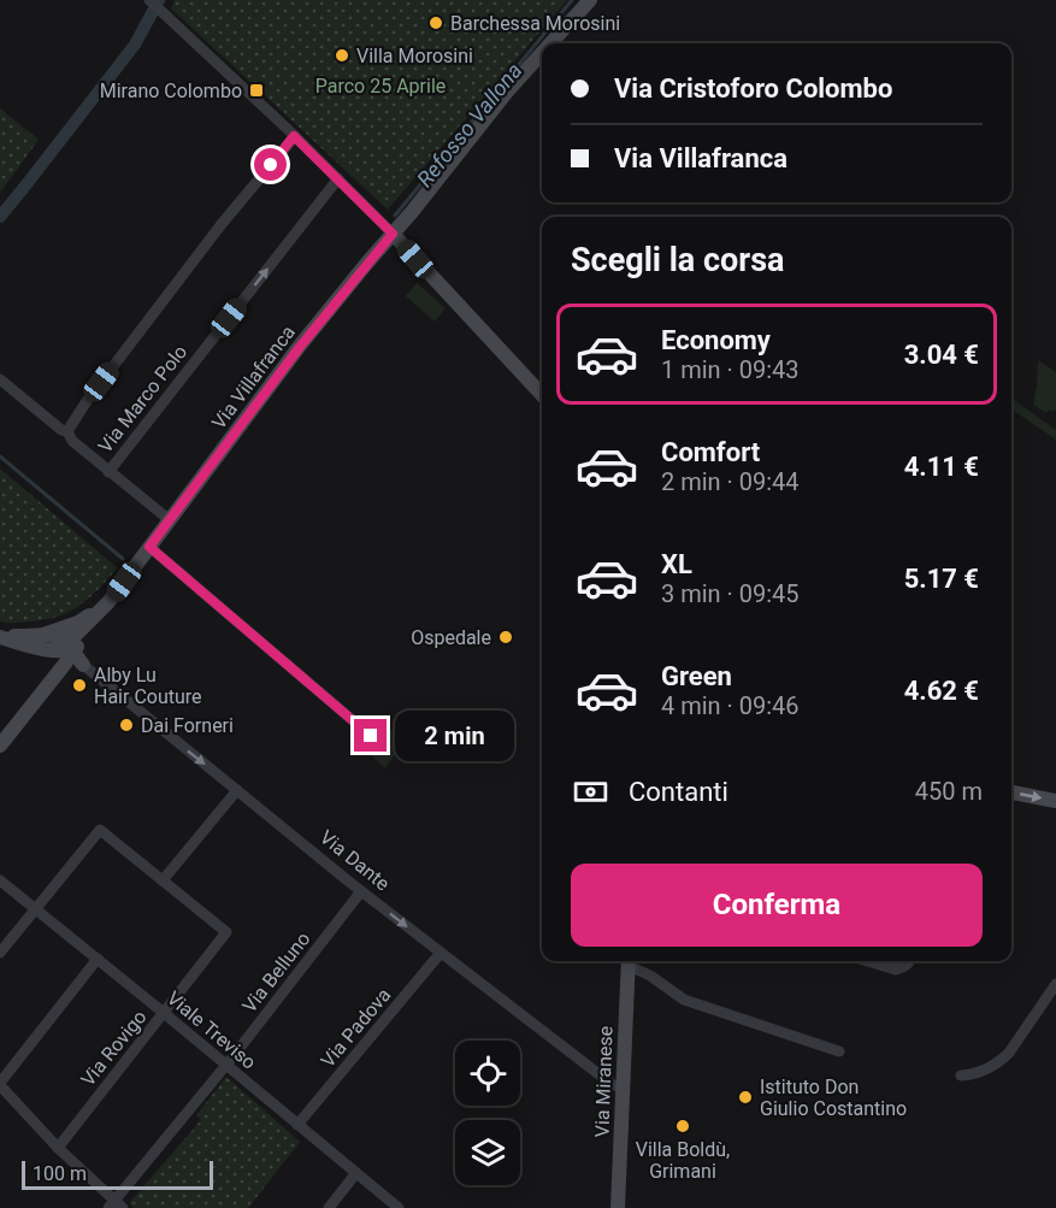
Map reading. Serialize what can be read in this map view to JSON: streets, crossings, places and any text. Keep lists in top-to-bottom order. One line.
{"streets":{"main road":["Via Villafranca","Via Dante","Via Miranese"],"street":["Via Marco Polo","Via Belluno","Via Padova","Viale Treviso","Via Rovigo"]},"crossings":[["Via Villafranca","Via Dante"],["Via Dante","Via Belluno"],["Via Dante","Via Padova"],["Via Dante","Via Miranese"],["Via Belluno","Viale Treviso"],["Via Padova","Viale Treviso"],["Viale Treviso","Via Rovigo"]],"one_way":["Via Dante"],"water":["Refosso Vallona"],"parks":["Parco 25 Aprile"],"places":{"other":["Barchessa Morosini","Villa Morosini","Ospedale","Alby Lu Hair Couture","Dai Forneri","Istituto Don Giulio Costantino","Villa Boldù, Grimani"],"transit":["Mirano Colombo"]},"scale_bar":"100 m","page":{"banner":["Via Cristoforo Colombo","Via Villafranca"],"heading":"Scegli la corsa","list":[{"name":"Economy","note":"1 min · 09:43","value":"3.04 €"},{"name":"Comfort","note":"2 min · 09:44","value":"4.11 €"},{"name":"XL","note":"3 min · 09:45","value":"5.17 €"},{"name":"Green","note":"4 min · 09:46","value":"4.62 €"}],"bubble":"2 min","pay":["Contanti","450 m"],"buttons":"Conferma","scale":"100 m"}}
